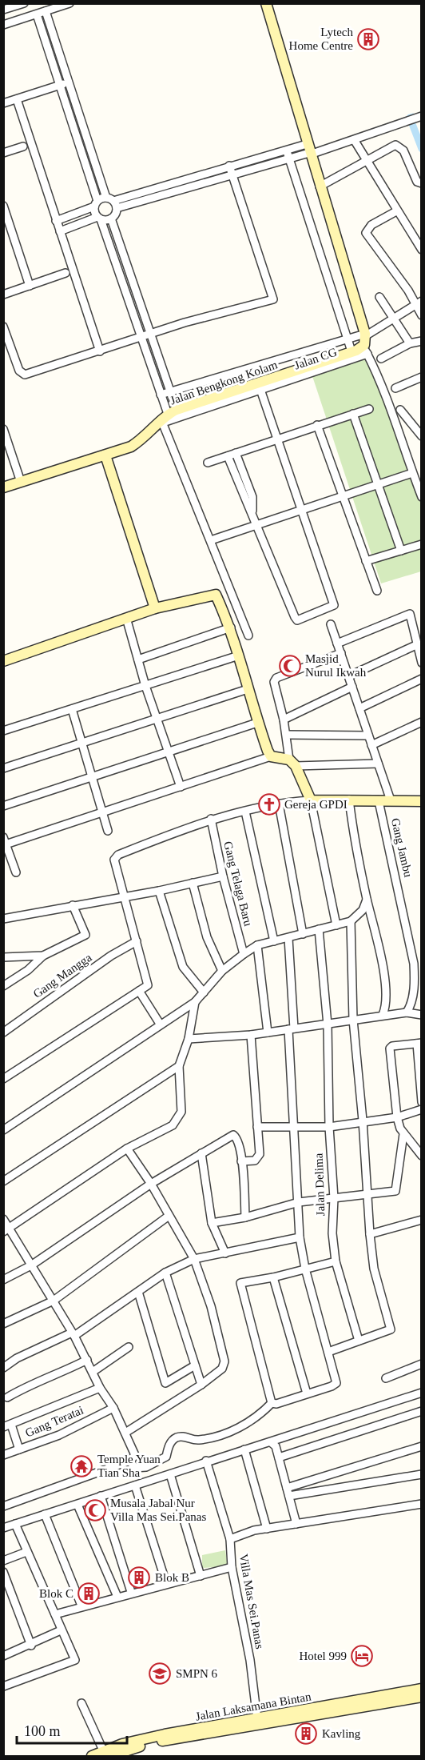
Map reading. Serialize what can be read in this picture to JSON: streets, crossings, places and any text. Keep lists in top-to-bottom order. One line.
{"streets":{"street":["Jalan CG","Jalan Bengkong Kolam","Gang Jambu","Gang Telaga Baru","Gang Mangga","Jalan Delima","Gang Teratai","Villa Mas Sei.Panas","Jalan Laksamana Bintan"]},"crossings":[["Jalan CG","Jalan Bengkong Kolam"],["Villa Mas Sei.Panas","Jalan Laksamana Bintan"]],"places":{"building":["Lytech Home Centre","Blok B","Blok C","Kavling"],"mosque":["Masjid Nurul Ikwah","Musala Jabal Nur Villa Mas Sei.Panas"],"church":["Gereja GPDI"],"temple":["Temple Yuan Tian Sha"],"hotel":["Hotel 999"],"school or university":["SMPN 6"]},"scale_bar":"100 m"}
